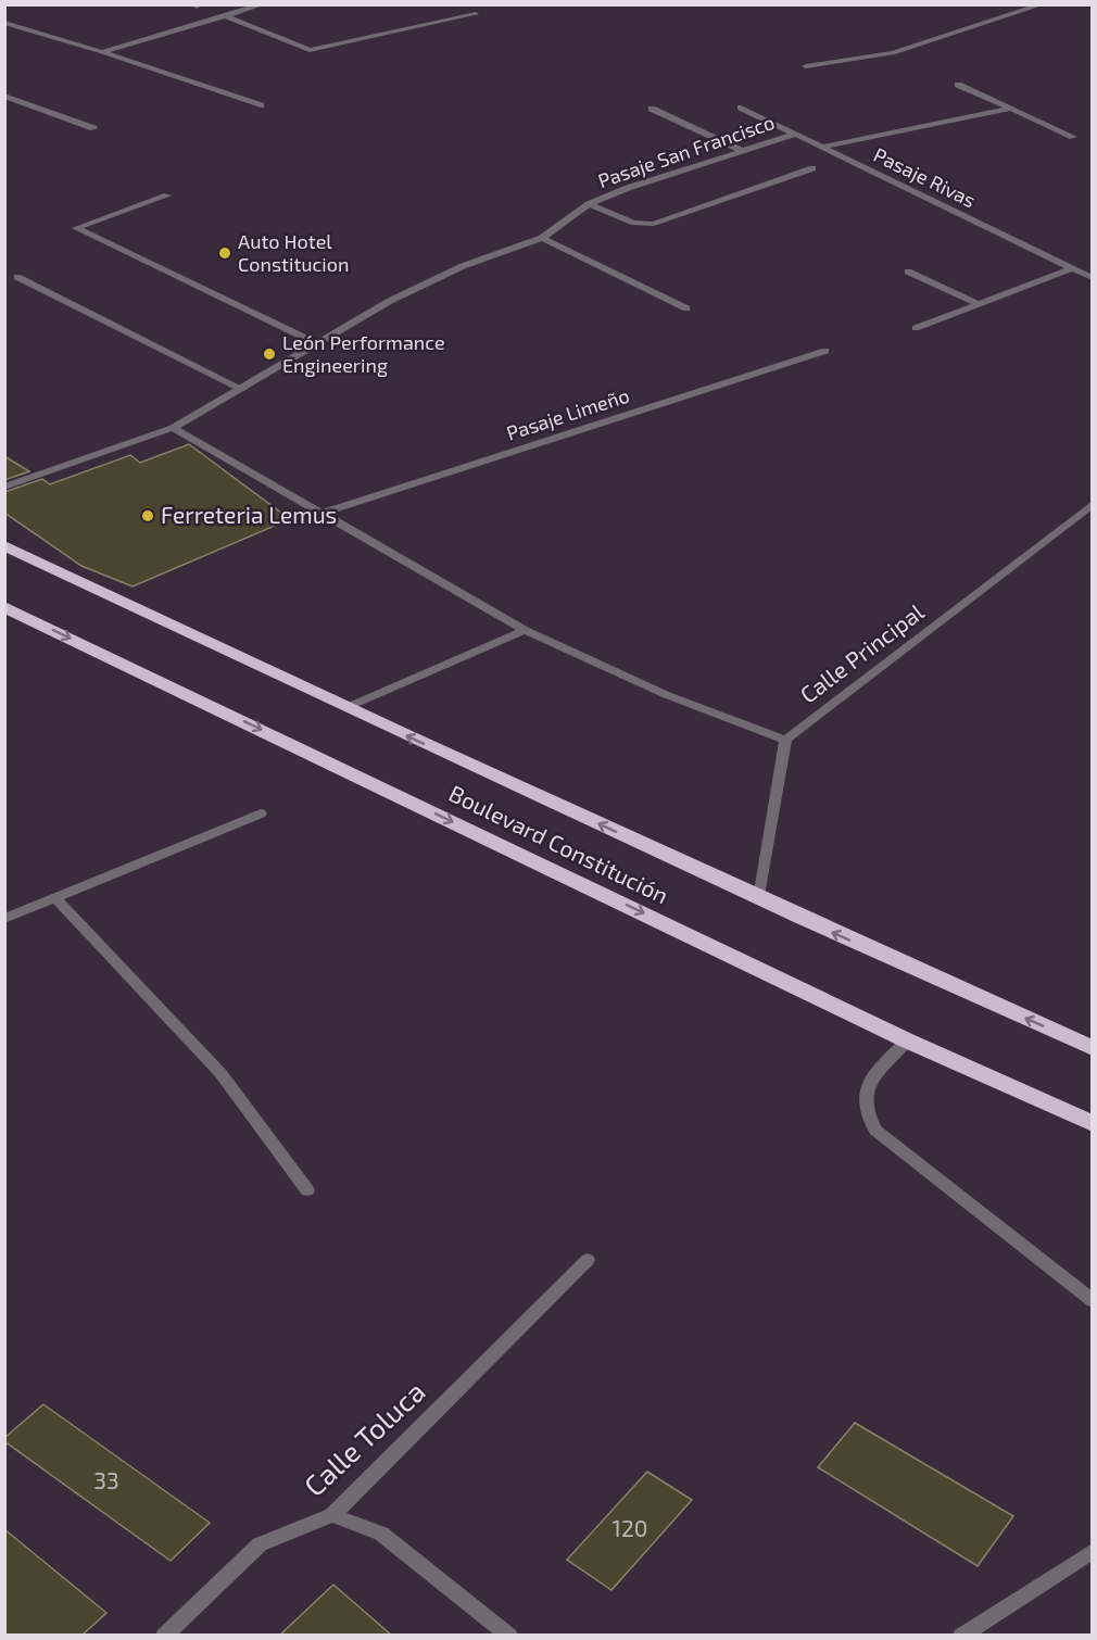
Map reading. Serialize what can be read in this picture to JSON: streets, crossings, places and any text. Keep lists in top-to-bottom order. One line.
{"streets":{"highway":["Boulevard Constitución"],"street":["Pasaje San Francisco","Pasaje Rivas","Pasaje Limeño","Calle Principal","Calle Toluca"]},"crossings":[["Pasaje San Francisco","Pasaje Rivas"]],"places":["Auto Hotel Constitucion","León Performance Engineering","Ferreteria Lemus"],"house_numbers":["33","120"]}
